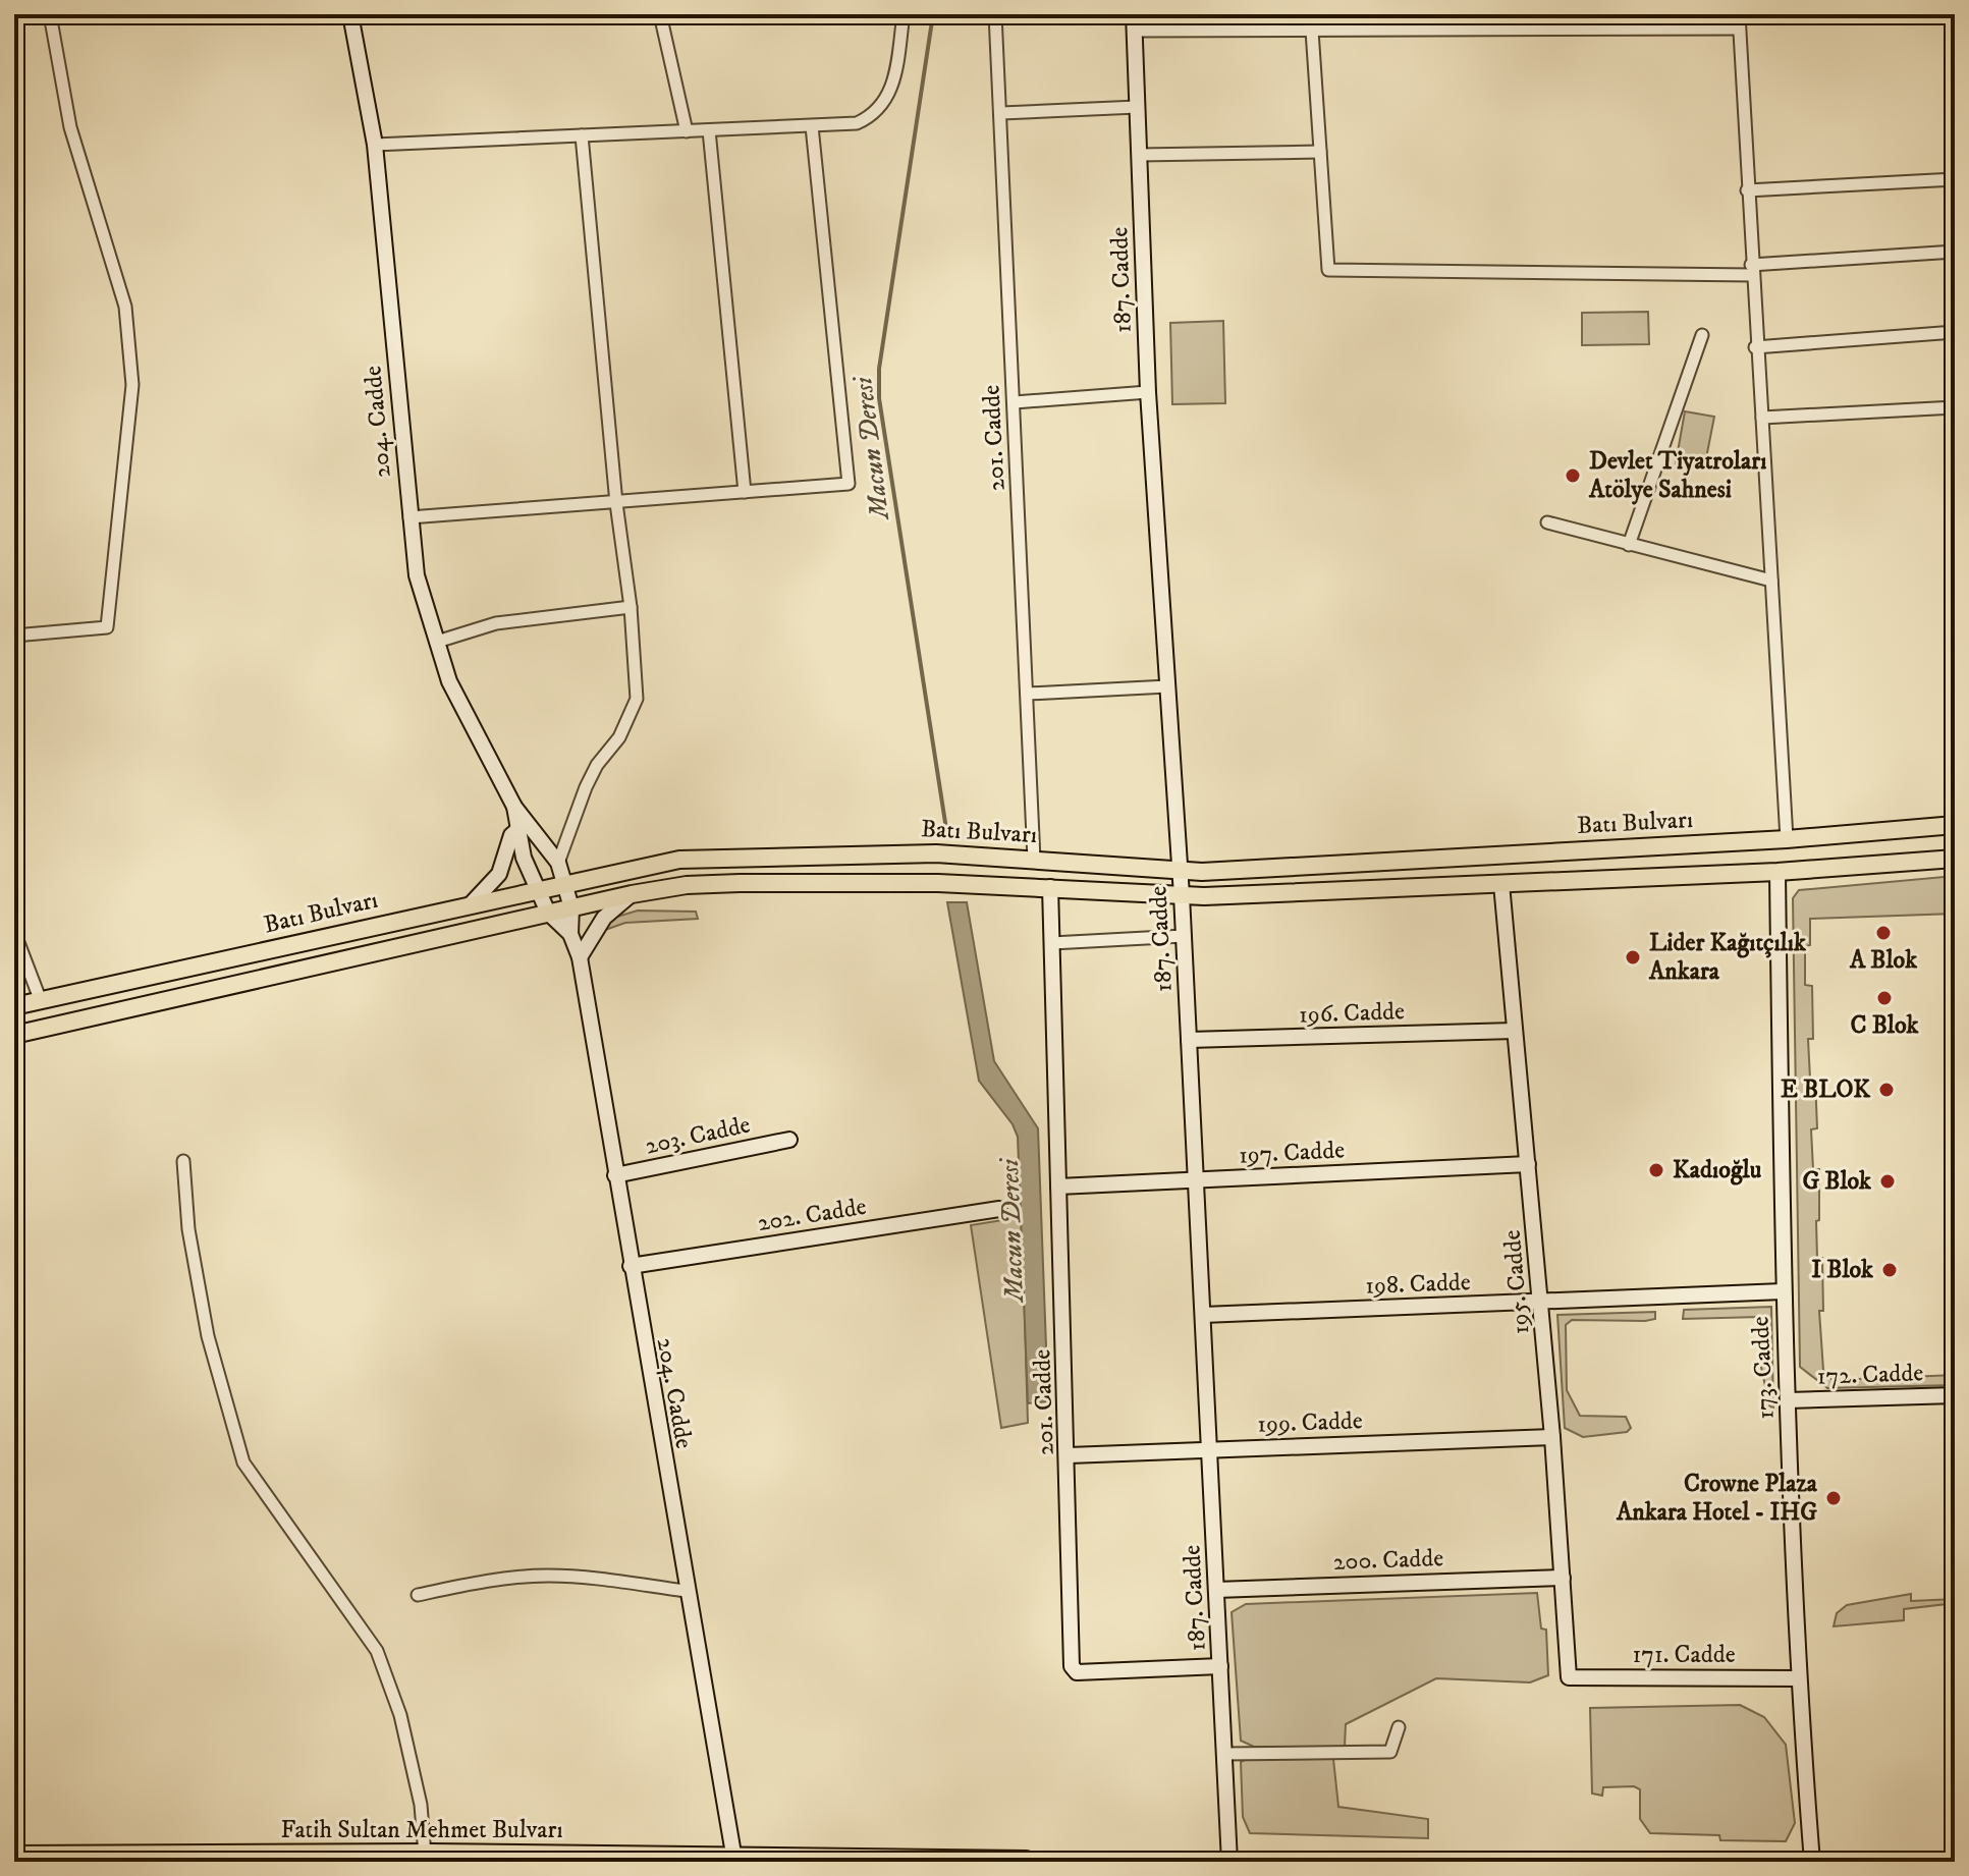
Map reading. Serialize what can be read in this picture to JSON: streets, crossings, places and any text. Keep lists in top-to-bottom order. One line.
{"streets":{"highway":["Fatih Sultan Mehmet Bulvarı"],"main road":["Batı Bulvarı"],"street":["187. Cadde","204. Cadde","201. Cadde","196. Cadde","203. Cadde","197. Cadde","202. Cadde","195. Cadde","198. Cadde","173. Cadde","172. Cadde","199. Cadde","200. Cadde","171. Cadde"]},"crossings":[["187. Cadde","201. Cadde"],["187. Cadde","Batı Bulvarı"],["187. Cadde","196. Cadde"],["187. Cadde","197. Cadde"],["187. Cadde","198. Cadde"],["187. Cadde","199. Cadde"],["187. Cadde","200. Cadde"],["204. Cadde","Batı Bulvarı"],["204. Cadde","203. Cadde"],["204. Cadde","202. Cadde"],["204. Cadde","Fatih Sultan Mehmet Bulvarı"],["201. Cadde","Batı Bulvarı"],["201. Cadde","197. Cadde"],["201. Cadde","199. Cadde"],["Batı Bulvarı","195. Cadde"],["Batı Bulvarı","173. Cadde"],["196. Cadde","195. Cadde"],["197. Cadde","195. Cadde"],["195. Cadde","198. Cadde"],["195. Cadde","199. Cadde"],["195. Cadde","200. Cadde"],["195. Cadde","171. Cadde"],["198. Cadde","173. Cadde"],["173. Cadde","172. Cadde"],["173. Cadde","171. Cadde"]],"water":["Macun Deresi"],"places":["Devlet Tiyatroları Atölye Sahnesi","A Blok","Lider Kağıtçılık Ankara","C Blok","E BLOK","Kadıoğlu","G Blok","I Blok","Crowne Plaza Ankara Hotel - IHG"]}
